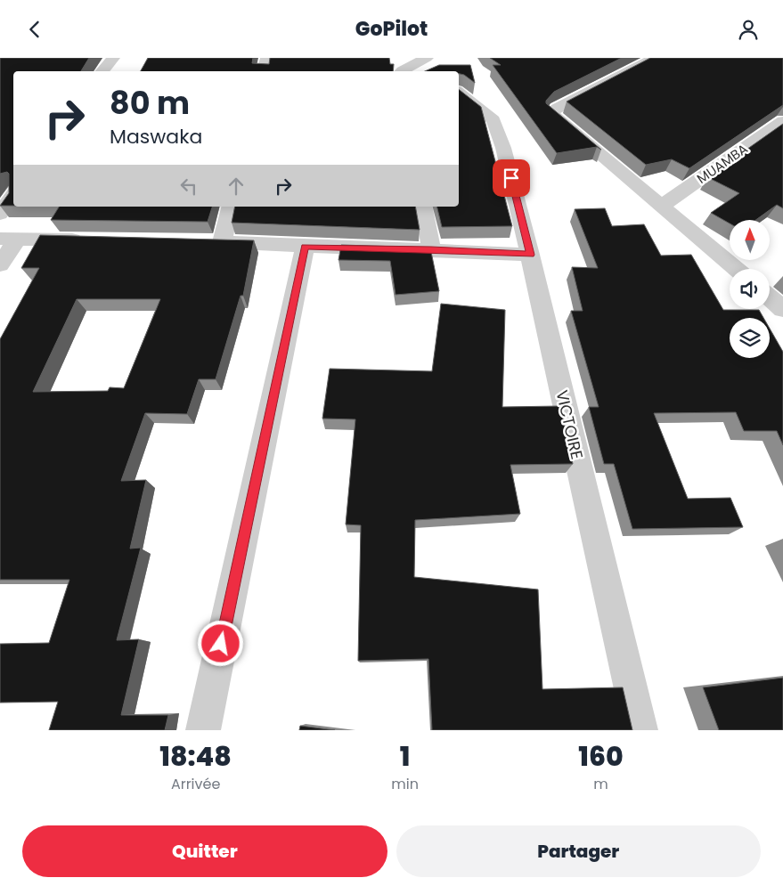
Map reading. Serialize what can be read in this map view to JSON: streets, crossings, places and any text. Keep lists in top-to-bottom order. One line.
{"streets":{"street":["MUAMBA","VICTOIRE"]},"north":"top","page":{"header":"GoPilot","turn":["80 m","Maswaka"],"eta":["18:48","Arrivée","1","min","160","m"],"buttons":["Quitter","Partager"]}}
